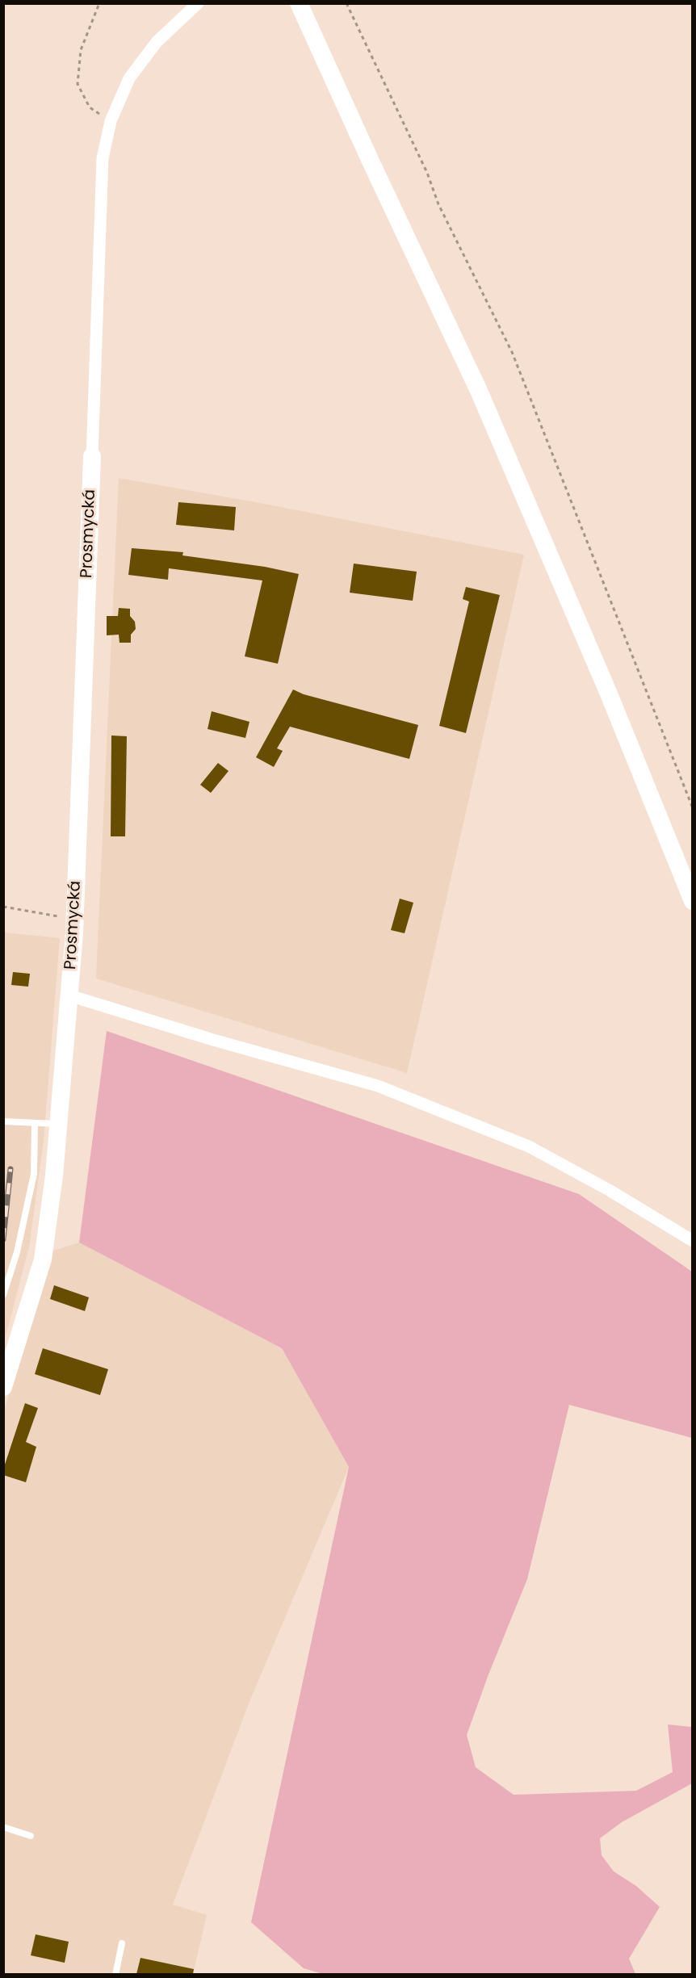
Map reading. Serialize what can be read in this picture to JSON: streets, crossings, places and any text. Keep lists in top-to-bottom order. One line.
{"streets":{"main road":["Prosmycká"]}}
